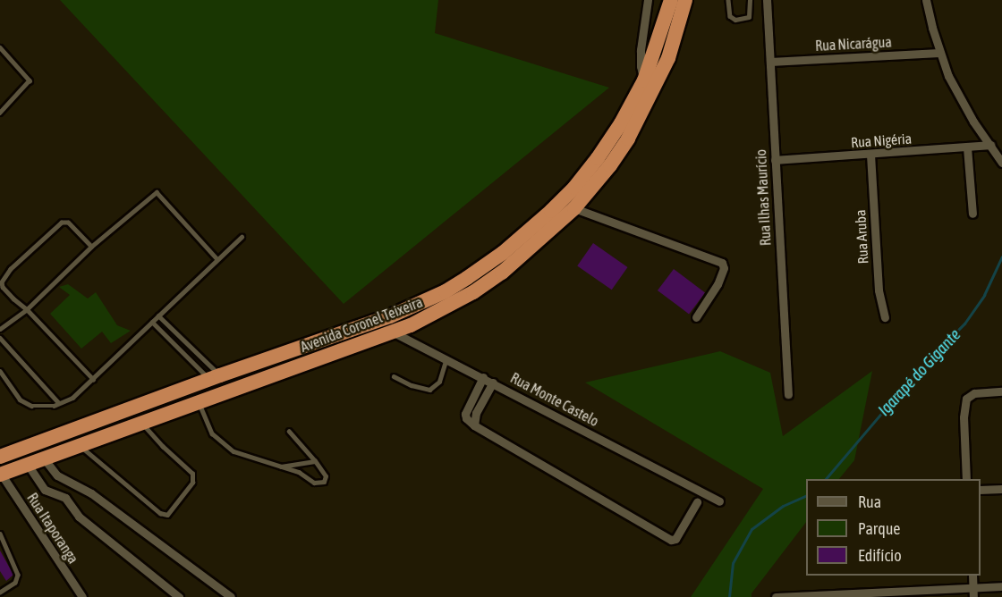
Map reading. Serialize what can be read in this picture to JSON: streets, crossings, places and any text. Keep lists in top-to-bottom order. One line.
{"streets":{"highway":["Avenida Coronel Teixeira"],"street":["Rua Nicarágua","Rua Nigéria","Rua Ilhas Maurício","Rua Aruba","Rua Monte Castelo","Rua Itaporanga"]},"crossings":[["Rua Nicarágua","Rua Ilhas Maurício"],["Rua Nigéria","Rua Ilhas Maurício"],["Rua Nigéria","Rua Aruba"],["Avenida Coronel Teixeira","Rua Monte Castelo"],["Avenida Coronel Teixeira","Rua Itaporanga"]],"water":["Igarapé do Gigante"],"legend":["Rua","Parque","Edifício"]}
